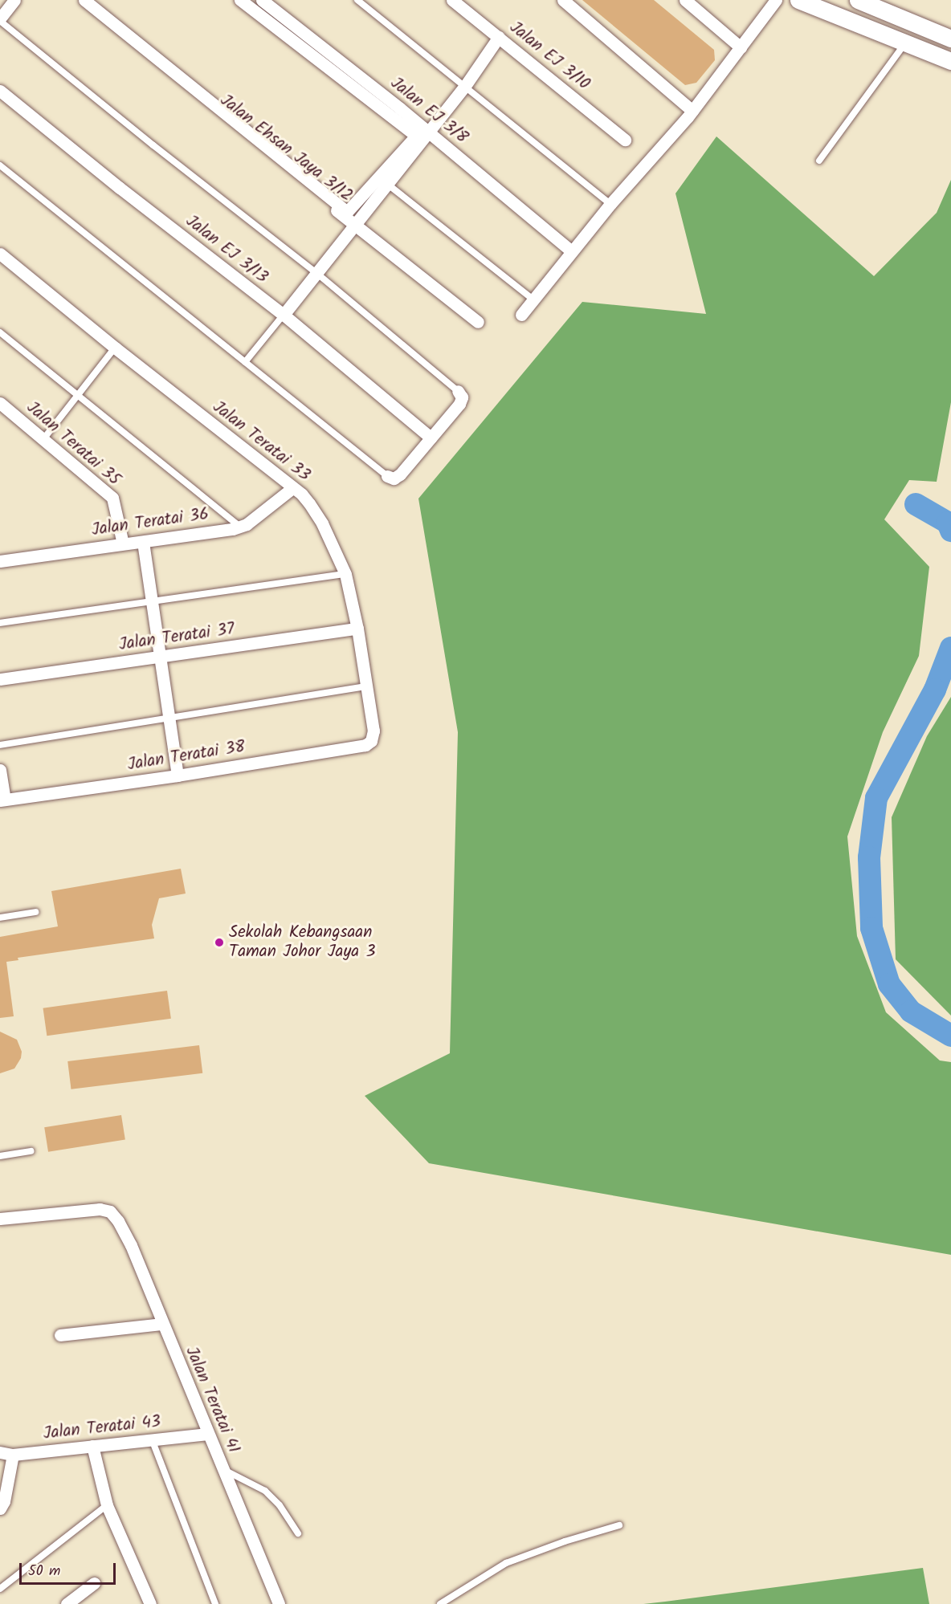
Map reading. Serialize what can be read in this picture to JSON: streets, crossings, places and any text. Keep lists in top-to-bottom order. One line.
{"streets":{"street":["Jalan EJ 3/10","Jalan EJ 3/8","Jalan Ehsan Jaya 3/12","Jalan EJ 3/13","Jalan Teratai 33","Jalan Teratai 35","Jalan Teratai 36","Jalan Teratai 37","Jalan Teratai 38","Jalan Teratai 41","Jalan Teratai 43"]},"crossings":[["Jalan Teratai 33","Jalan Teratai 36"],["Jalan Teratai 33","Jalan Teratai 37"],["Jalan Teratai 33","Jalan Teratai 38"],["Jalan Teratai 35","Jalan Teratai 36"],["Jalan Teratai 41","Jalan Teratai 43"]],"places":["Sekolah Kebangsaan Taman Johor Jaya 3"],"scale_bar":"50 m"}
